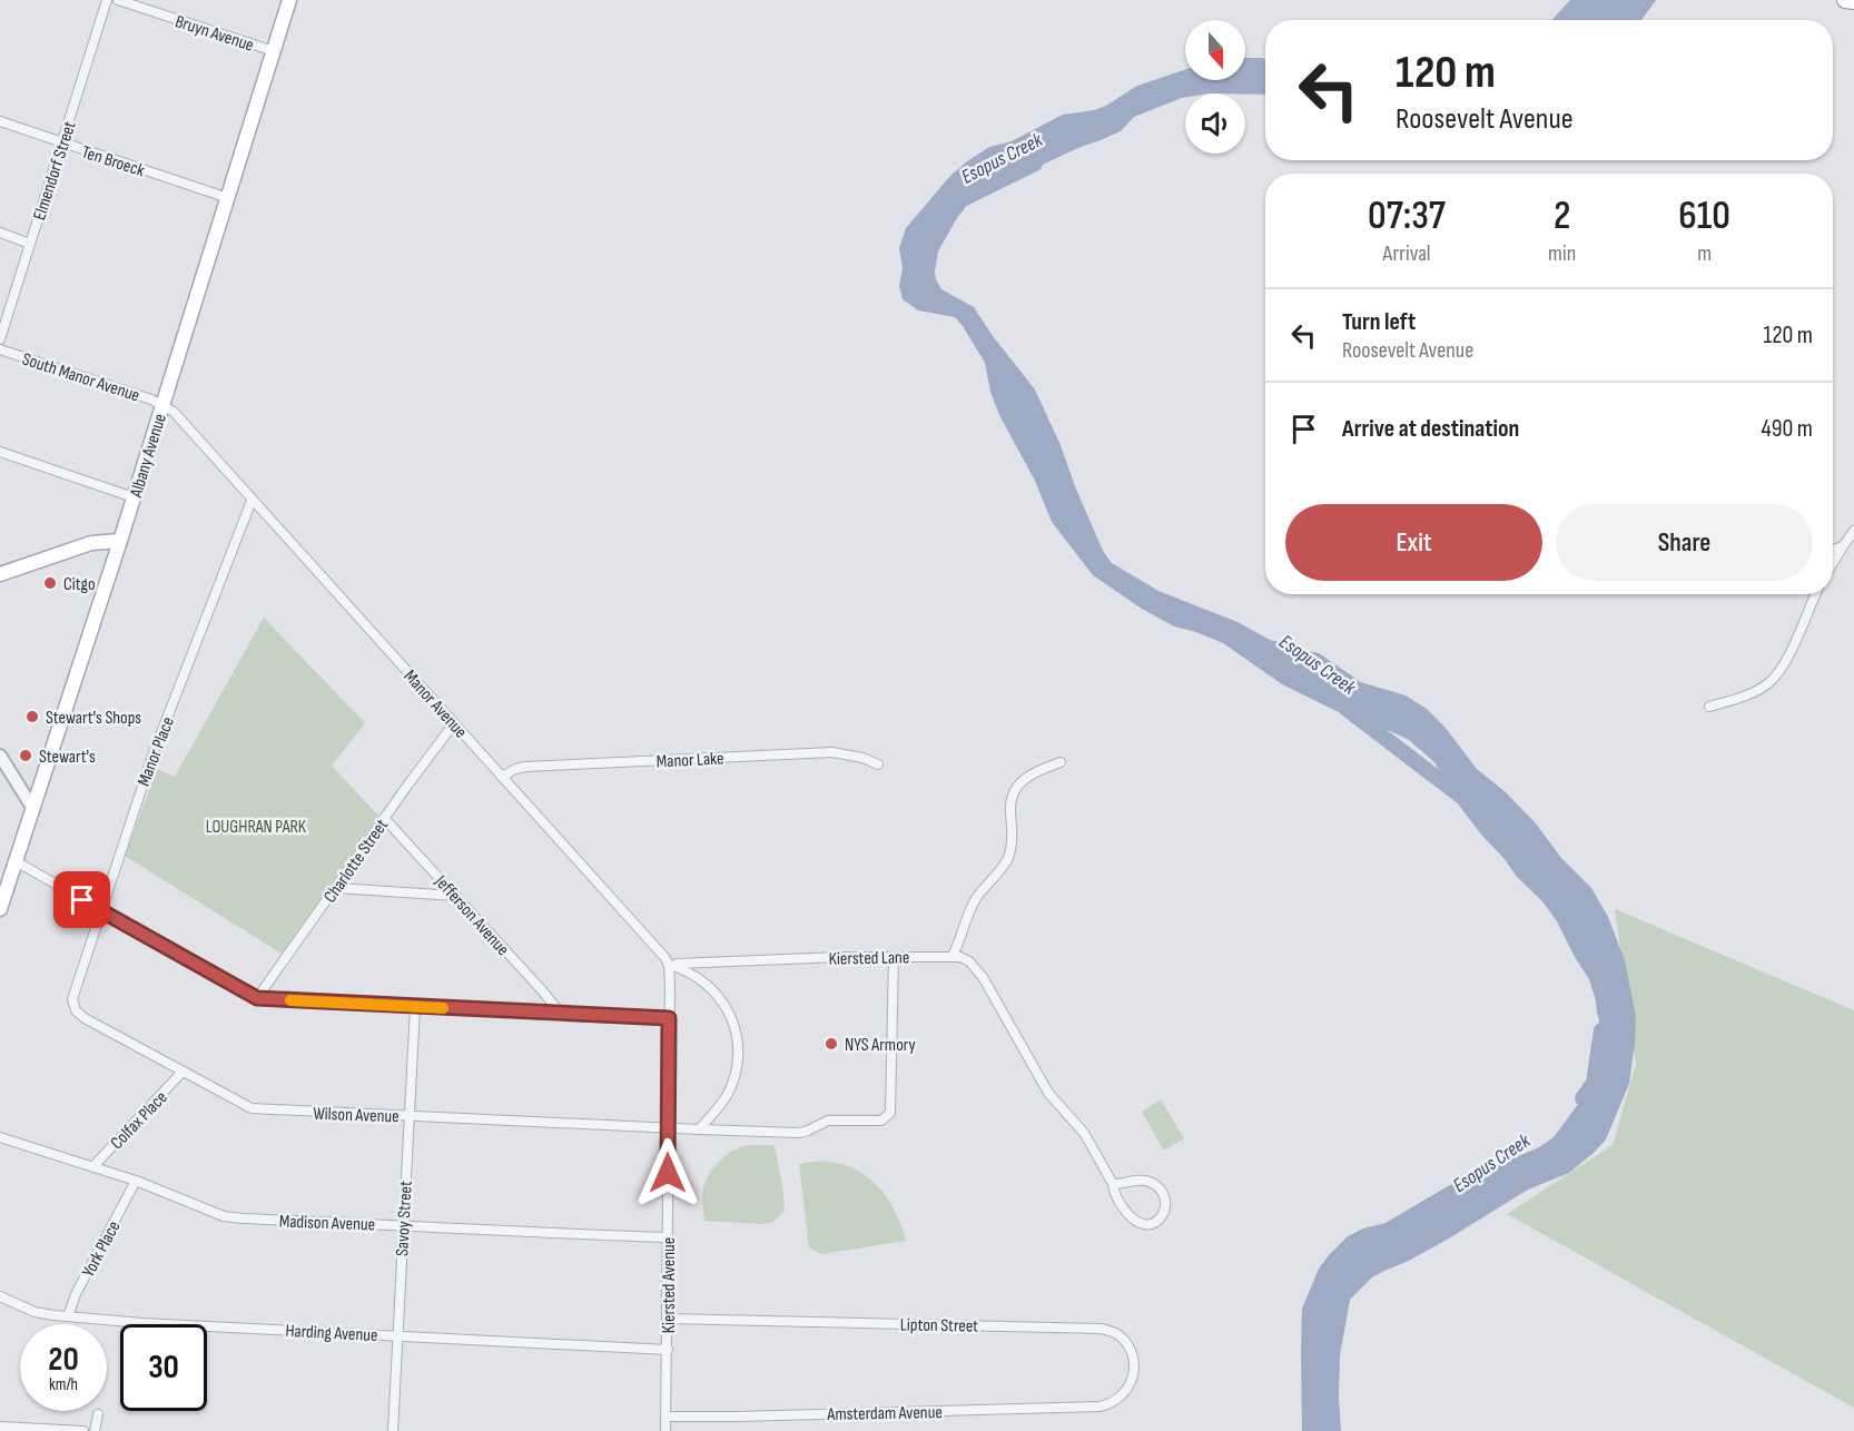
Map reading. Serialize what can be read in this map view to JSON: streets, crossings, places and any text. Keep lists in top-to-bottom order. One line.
{"streets":{"main road":["Albany Avenue"],"street":["Bruyn Avenue","Ten Broeck","Elmendorf Street","South Manor Avenue","Manor Avenue","Manor Place","Manor Lake","Charlotte Street","Jefferson Avenue","Kiersted Lane","Wilson Avenue","Colfax Place","Savoy Street","Madison Avenue","York Place","Kiersted Avenue","Lipton Street","Harding Avenue","Amsterdam Avenue"]},"crossings":[["Bruyn Avenue","Albany Avenue"],["Ten Broeck","Elmendorf Street"],["Ten Broeck","Albany Avenue"],["South Manor Avenue","Albany Avenue"],["South Manor Avenue","Manor Avenue"],["Albany Avenue","Manor Avenue"],["Manor Avenue","Manor Place"],["Manor Avenue","Manor Lake"],["Manor Avenue","Charlotte Street"],["Manor Avenue","Kiersted Lane"],["Manor Place","Wilson Avenue"],["Charlotte Street","Jefferson Avenue"],["Kiersted Lane","Wilson Avenue"],["Wilson Avenue","Colfax Place"],["Wilson Avenue","Savoy Street"],["Wilson Avenue","Kiersted Avenue"],["Colfax Place","Madison Avenue"],["Savoy Street","Madison Avenue"],["Savoy Street","Harding Avenue"],["Madison Avenue","York Place"],["Madison Avenue","Kiersted Avenue"],["York Place","Harding Avenue"],["Kiersted Avenue","Lipton Street"],["Kiersted Avenue","Harding Avenue"],["Kiersted Avenue","Amsterdam Avenue"],["Lipton Street","Amsterdam Avenue"]],"water":["Esopus Creek"],"parks":["LOUGHRAN PARK"],"places":["Citgo","Stewart's Shops","Stewart's","NYS Armory"],"north":"bottom","page":{"turn":["120 m","Roosevelt Avenue"],"eta":["07:37","Arrival","2","min","610","m"],"list":[{"name":"Turn left","note":"Roosevelt Avenue","value":"120 m"},{"name":"Arrive at destination","value":"490 m"}],"buttons":["Exit","Share"],"speed":"20 km/h","limit":"30"}}
